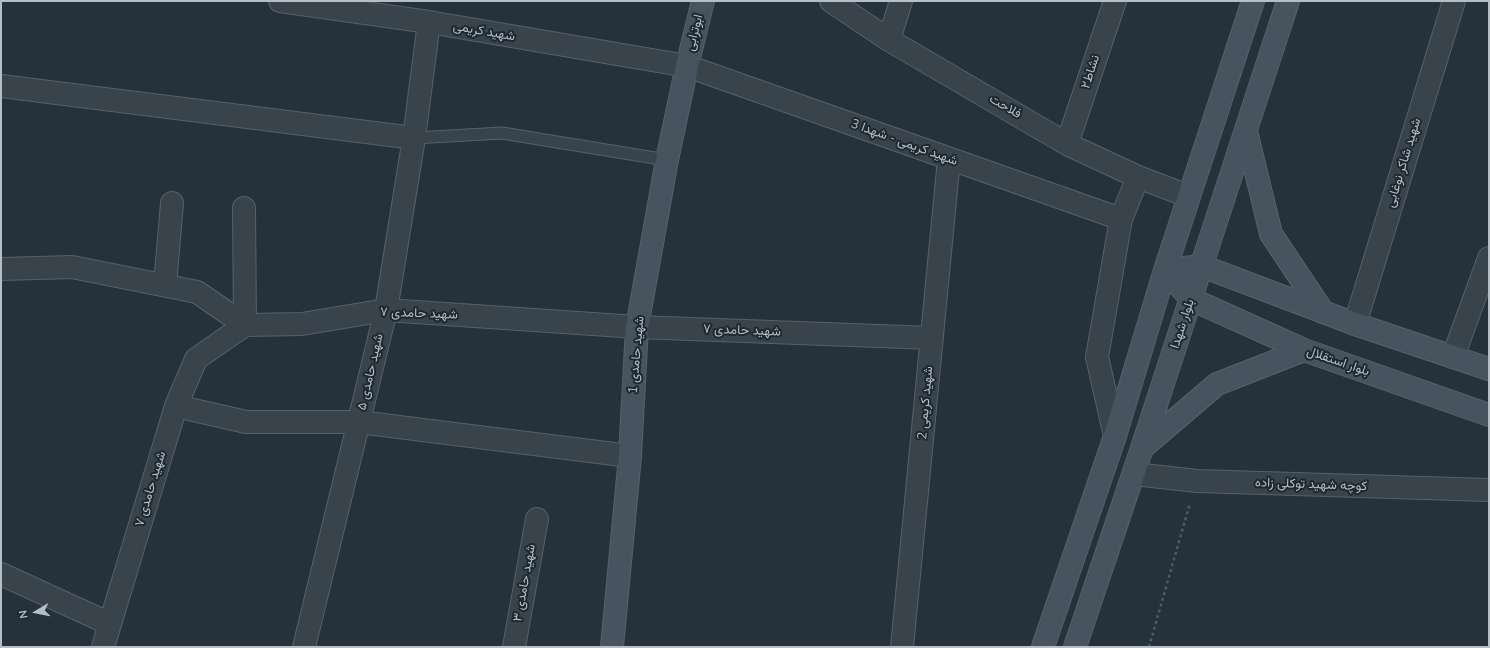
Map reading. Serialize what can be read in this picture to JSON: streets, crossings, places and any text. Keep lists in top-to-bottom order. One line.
{"streets":{"main road":["ابوترابی","بلوار شهدا","شهيد حامدی 1","بلوار استقلال"],"street":["شهید کریمی","نشاط۲","فلاحت","شهيد کريمی - شهدا 3","شهید شاکر نوغابی","شهید حامدی ۷","شهید حامدی ۵","شهيد کريمی 2","کوچه شهید توکلی زاده","شهید حامدی ۳"]},"crossings":[["شهید کریمی","ابوترابی"],["شهید کریمی","شهيد کريمی - شهدا 3"],["شهید کریمی","شهيد حامدی 1"],["شهید کریمی","شهید حامدی ۵"],["ابوترابی","شهيد کريمی - شهدا 3"],["ابوترابی","شهيد حامدی 1"],["نشاط۲","فلاحت"],["شهيد کريمی - شهدا 3","شهيد حامدی 1"],["شهيد کريمی - شهدا 3","شهيد کريمی 2"],["شهید حامدی ۷","شهيد حامدی 1"],["شهید حامدی ۷","شهید حامدی ۵"],["شهید حامدی ۷","شهيد کريمی 2"],["بلوار شهدا","بلوار استقلال"],["بلوار شهدا","کوچه شهید توکلی زاده"]],"north":"left"}
